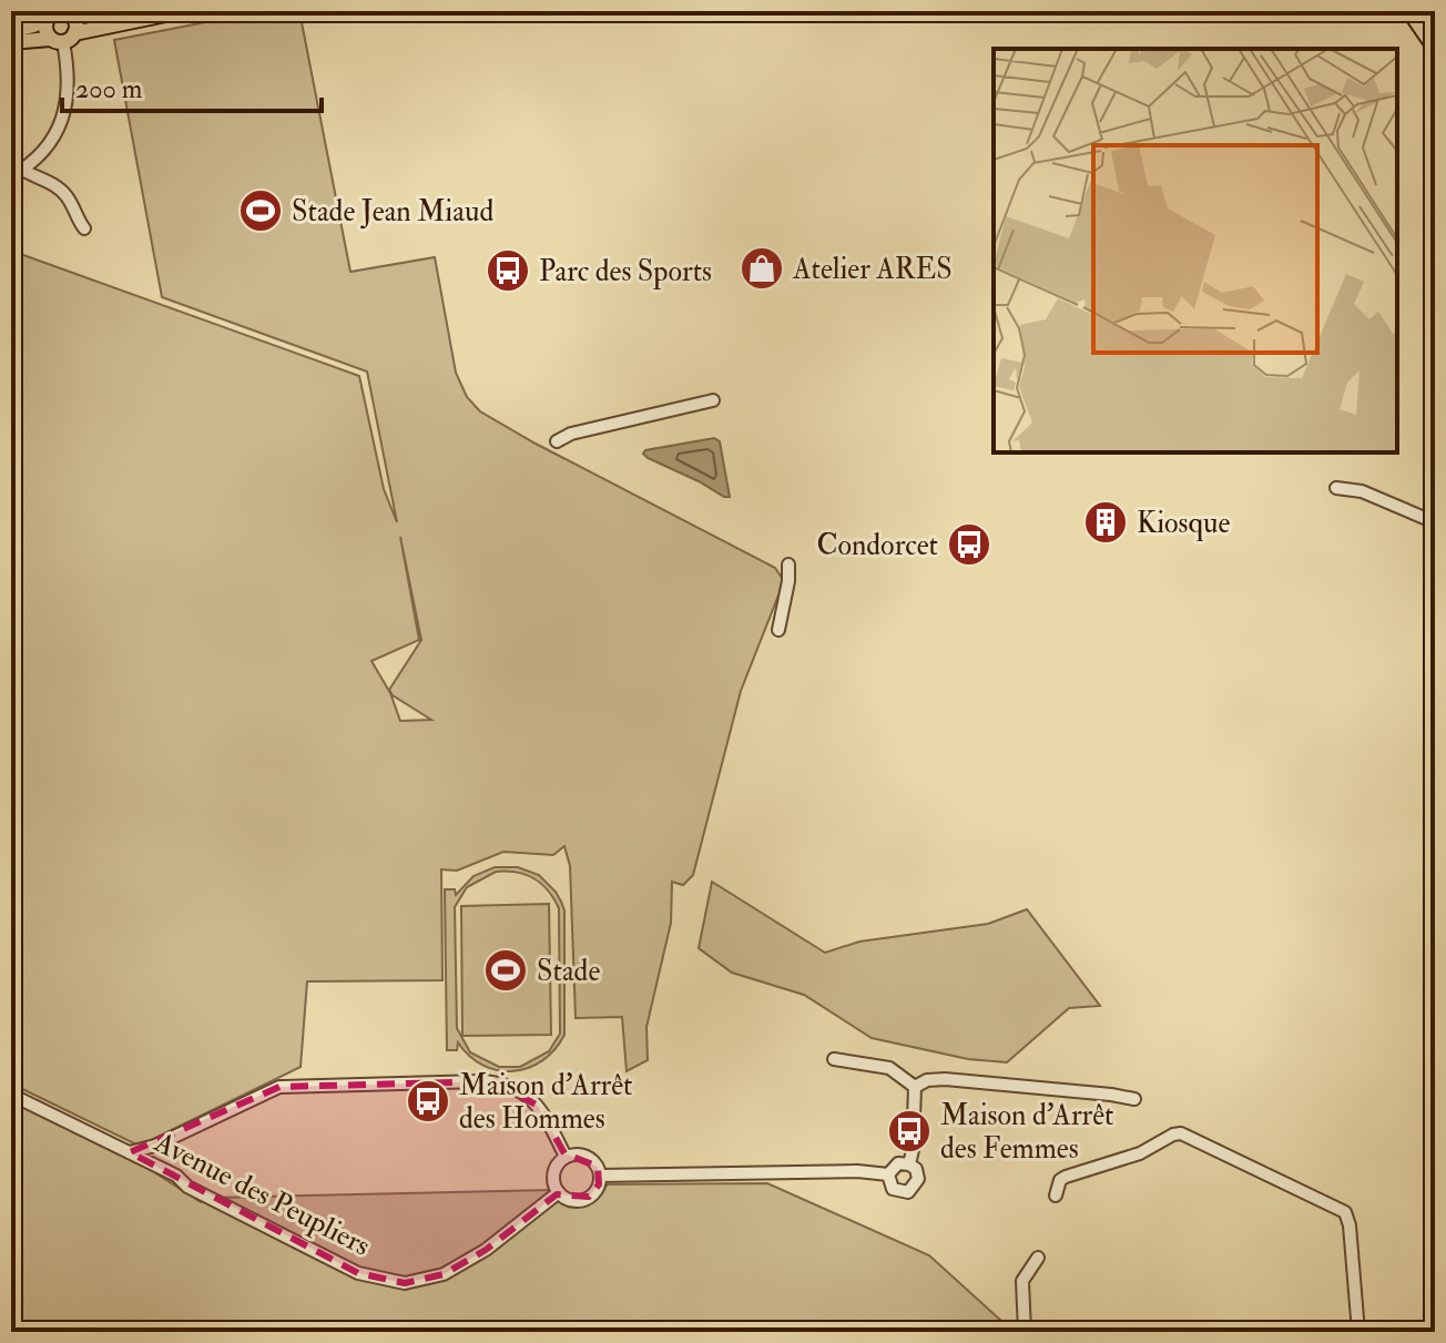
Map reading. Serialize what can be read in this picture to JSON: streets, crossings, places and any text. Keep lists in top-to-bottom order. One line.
{"streets":{"street":["Avenue des Peupliers"]},"places":{"sports":["Stade Jean Miaud","Stade"],"shop":["Atelier ARES"],"bus stop":["Parc des Sports","Condorcet","Maison d'Arrêt des Hommes","Maison d'Arrêt des Femmes"],"building":["Kiosque"]},"scale_bar":"200 m"}
